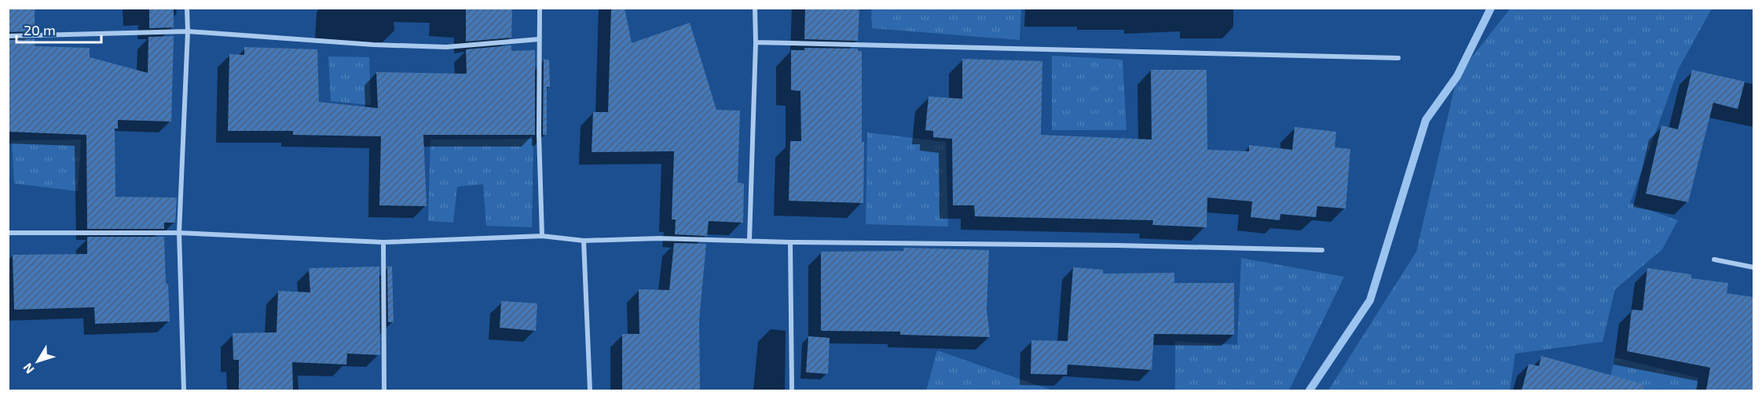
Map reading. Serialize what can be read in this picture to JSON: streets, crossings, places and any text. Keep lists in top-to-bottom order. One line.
{"scale_bar":"20 m","north":"bottom left"}
